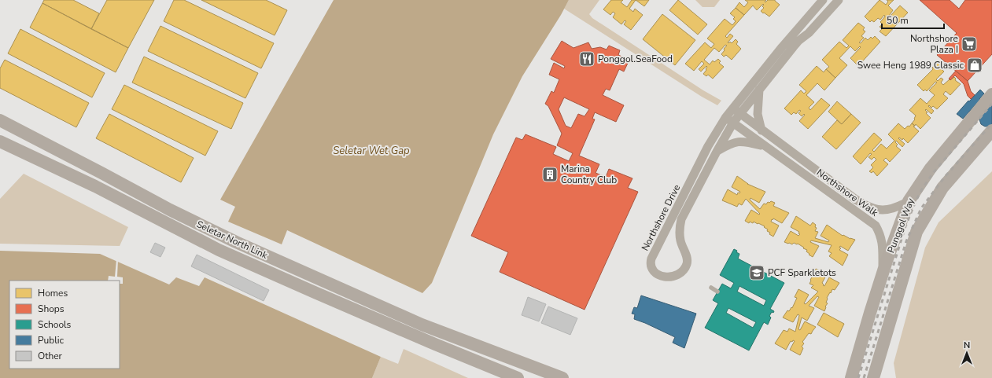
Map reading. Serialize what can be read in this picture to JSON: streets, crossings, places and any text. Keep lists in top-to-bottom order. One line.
{"streets":{"main road":["Punggol Way","Seletar North Link"],"street":["Northshore Walk","Northshore Drive"]},"crossings":[["Northshore Walk","Northshore Drive"],["Northshore Walk","Punggol Way"]],"water":["Seletar Wet Gap"],"places":{"supermarket":["Northshore Plaza I"],"restaurant":["Ponggol.SeaFood"],"shop":["Swee Heng 1989 Classic"],"building":["Marina Country Club"],"school or university":["PCF Sparkletots"]},"legend":["Homes","Shops","Schools","Public","Other"],"scale_bar":"50 m","north":"top"}
